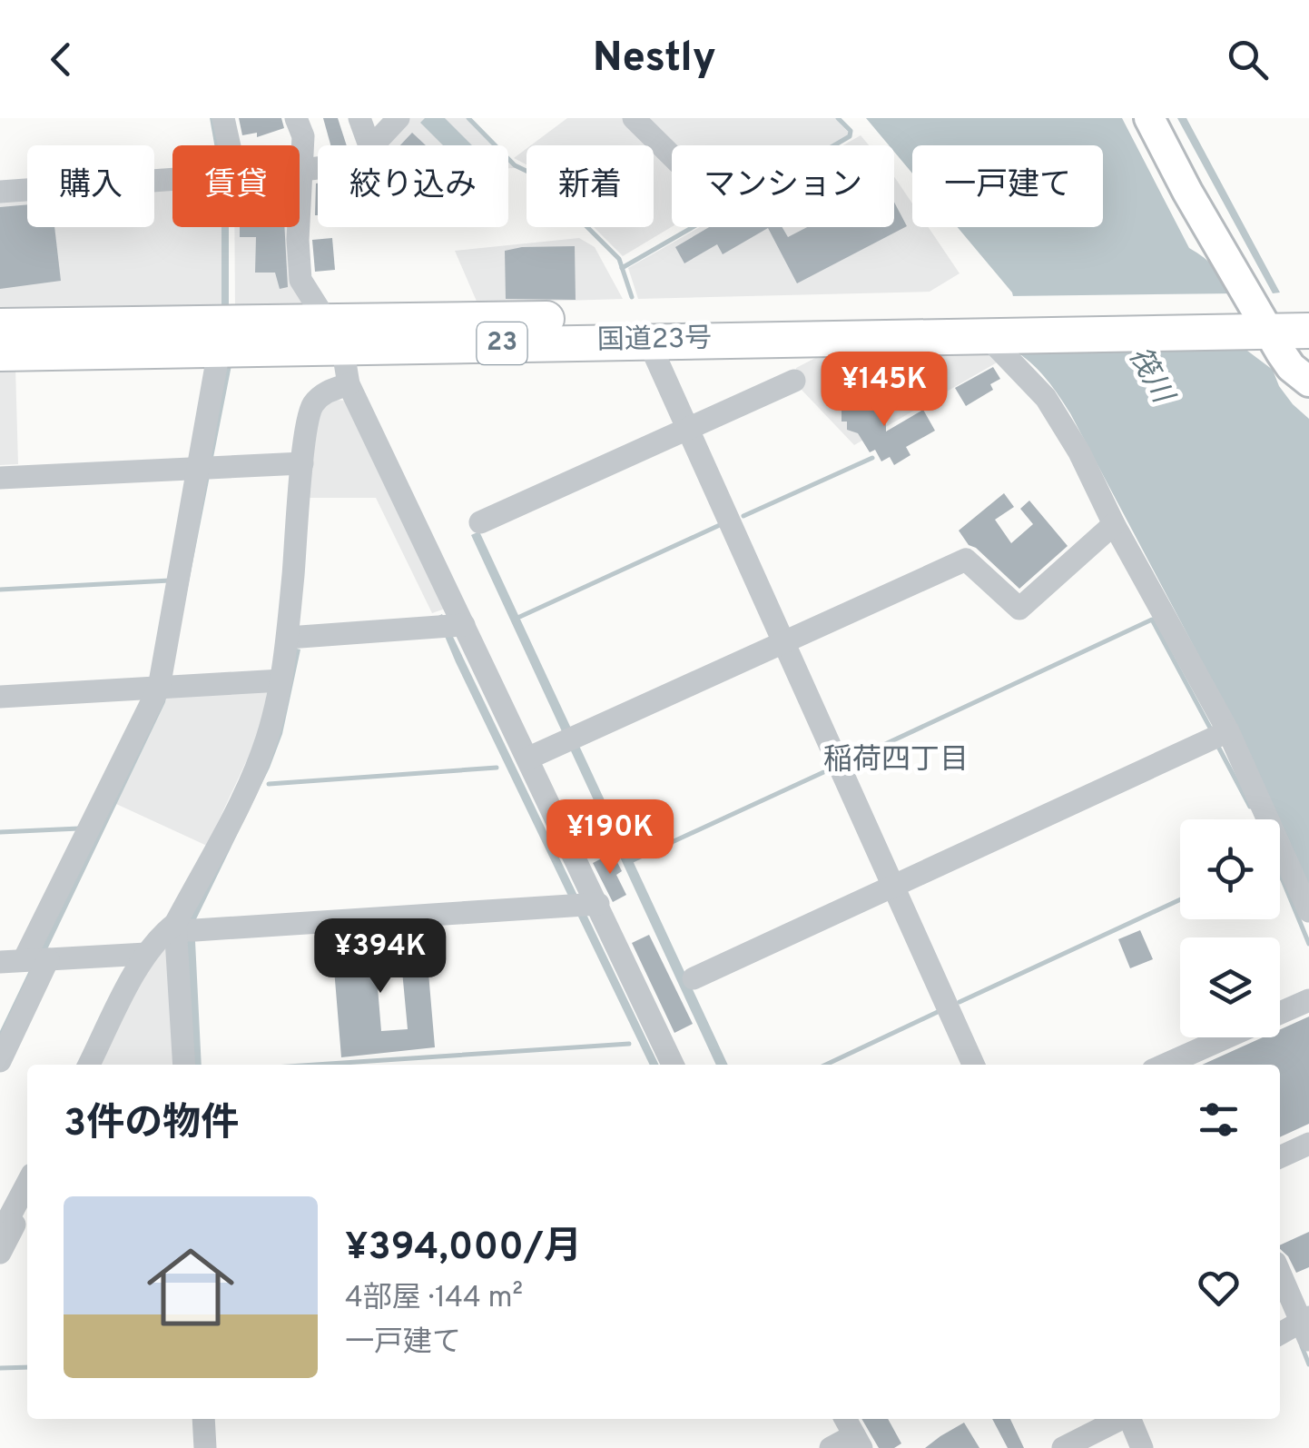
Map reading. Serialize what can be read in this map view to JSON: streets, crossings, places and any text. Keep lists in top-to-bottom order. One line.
{"streets":{"highway":["国道23号","23"]},"districts":["稲荷四丁目"],"water":["筏川"],"page":{"header":"Nestly","chip":["購入","賃貸","絞り込み","新着","マンション","一戸建て"],"price":["¥145K","¥190K","¥394K"],"heading":"3件の物件","list":[{"name":"¥394,000/月","note":"4部屋 · 144 m² · 一戸建て"}]}}
